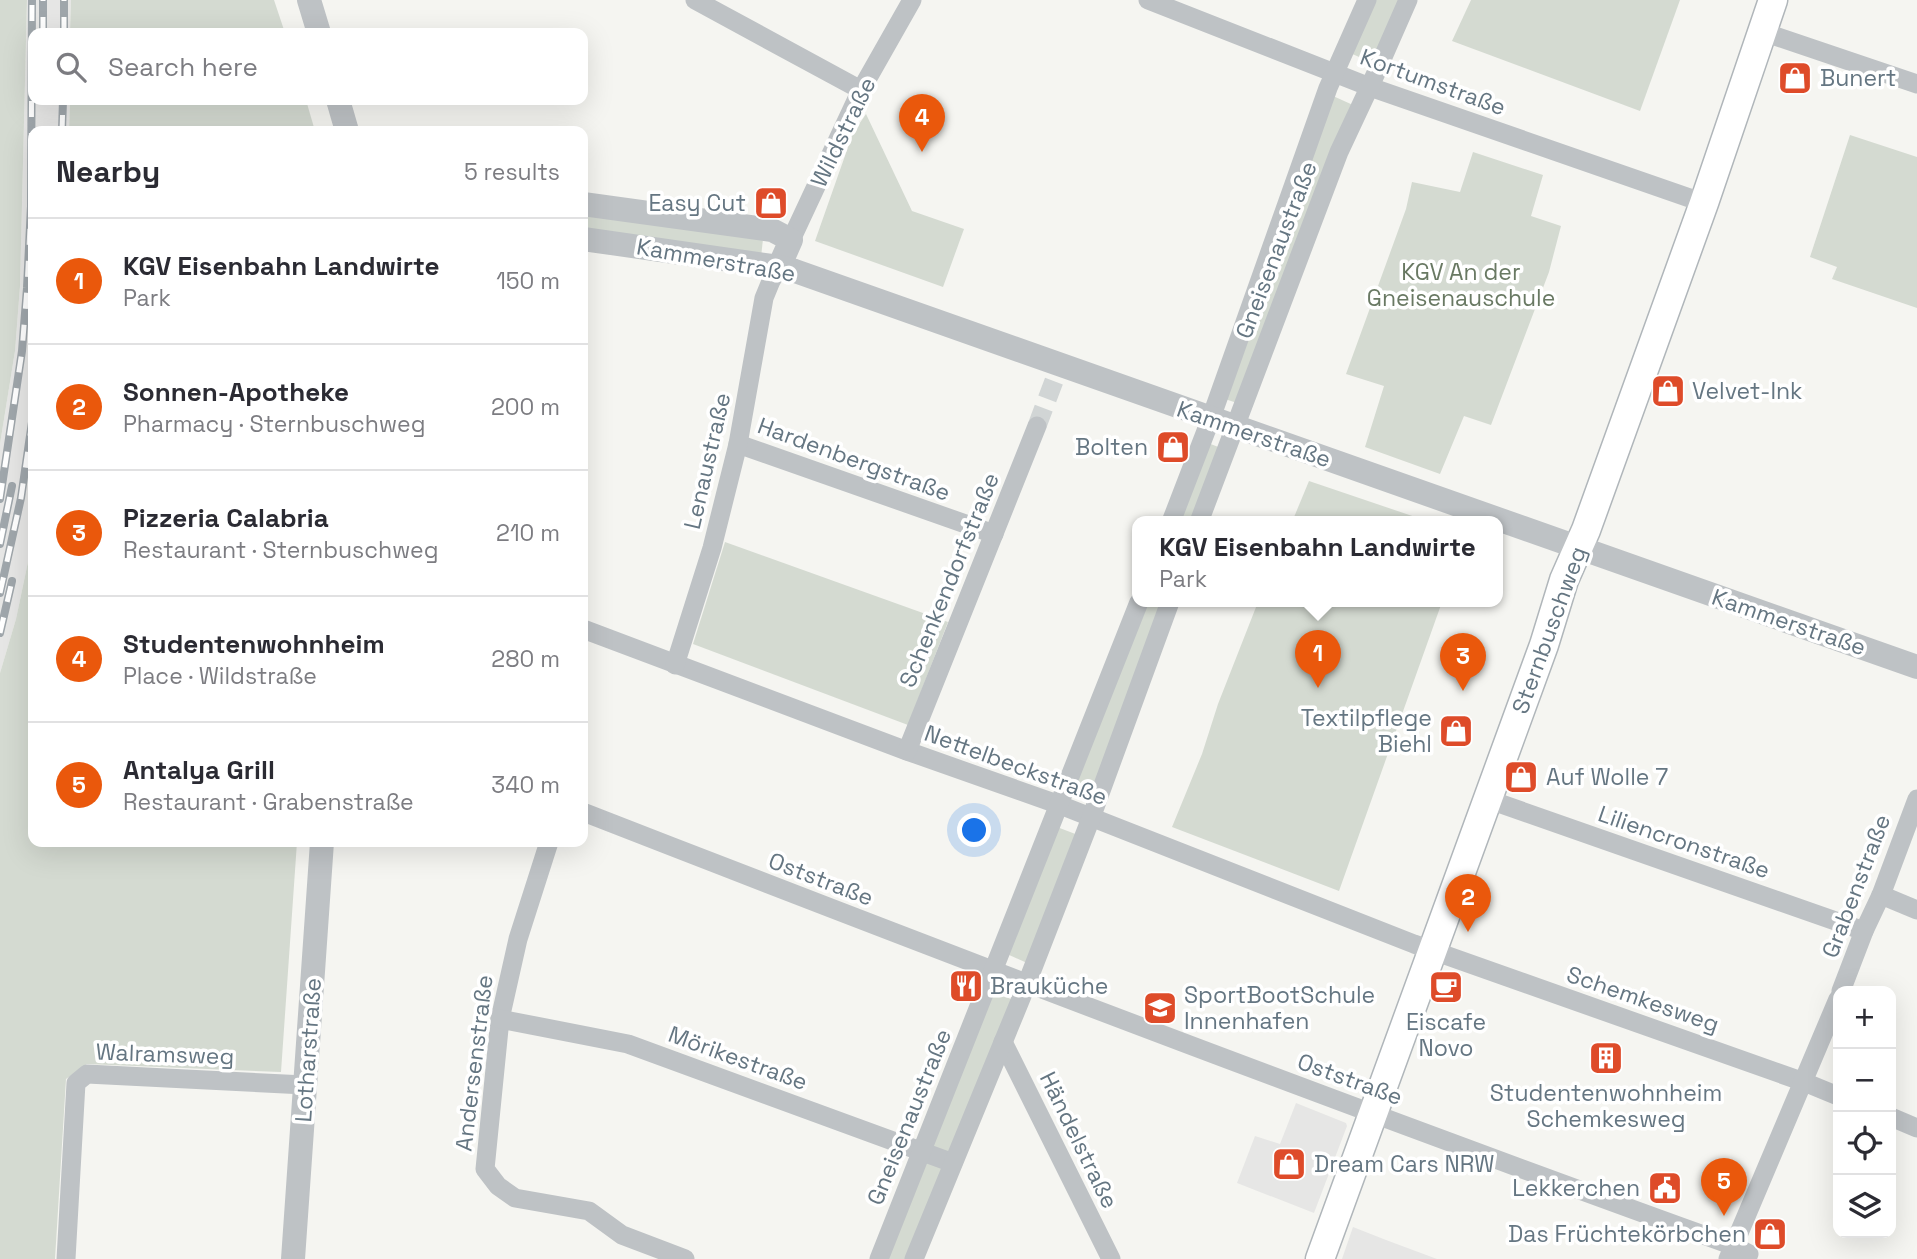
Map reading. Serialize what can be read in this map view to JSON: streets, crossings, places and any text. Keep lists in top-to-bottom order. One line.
{"streets":{"main road":["Sternbuschweg"],"street":["Kortumstraße","Wildstraße","Gneisenaustraße","Kammerstraße","Hardenbergstraße","Lenaustraße","Schenkendorfstraße","Nettelbeckstraße","Liliencronstraße","Oststraße","Grabenstraße","Schemkesweg","Lotharstraße","Walramsweg","Mörikestraße","Andersenstraße","Händelstraße"]},"crossings":[["Kortumstraße","Gneisenaustraße"],["Kortumstraße","Sternbuschweg"],["Wildstraße","Kammerstraße"],["Wildstraße","Lenaustraße"],["Gneisenaustraße","Kammerstraße"],["Gneisenaustraße","Nettelbeckstraße"],["Gneisenaustraße","Oststraße"],["Gneisenaustraße","Mörikestraße"],["Kammerstraße","Lenaustraße"],["Kammerstraße","Sternbuschweg"],["Hardenbergstraße","Lenaustraße"],["Hardenbergstraße","Schenkendorfstraße"],["Lenaustraße","Nettelbeckstraße"],["Schenkendorfstraße","Nettelbeckstraße"],["Sternbuschweg","Nettelbeckstraße"],["Sternbuschweg","Liliencronstraße"],["Sternbuschweg","Oststraße"],["Sternbuschweg","Schemkesweg"],["Nettelbeckstraße","Schemkesweg"],["Liliencronstraße","Grabenstraße"],["Lotharstraße","Walramsweg"],["Mörikestraße","Andersenstraße"]],"parks":["KGV An der Gneisenauschule"],"places":{"shop":["Bunert","Easy Cut","Velvet-Ink","Bolten","Textilpflege Biehl","Auf Wolle 7","Dream Cars NRW","Das Früchtekörbchen"],"restaurant":["Brauküche"],"cafe":["Eiscafe Novo"],"school or university":["SportBootSchule Innenhafen"],"building":["Studentenwohnheim Schemkesweg"],"public building":["Lekkerchen"]},"page":{"search":"Search here","pins":["4","1","3","2","5"],"heading":["Nearby","5 results"],"list":[{"mark":"1","name":"KGV Eisenbahn Landwirte","note":"Park","value":"150 m"},{"mark":"2","name":"Sonnen-Apotheke","note":"Pharmacy · Sternbuschweg","value":"200 m"},{"mark":"3","name":"Pizzeria Calabria","note":"Restaurant · Sternbuschweg","value":"210 m"},{"mark":"4","name":"Studentenwohnheim","note":"Place · Wildstraße","value":"280 m"},{"mark":"5","name":"Antalya Grill","note":"Restaurant · Grabenstraße","value":"340 m"}],"popup":["KGV Eisenbahn Landwirte","Park"],"map_buttons":["+","−"]}}
